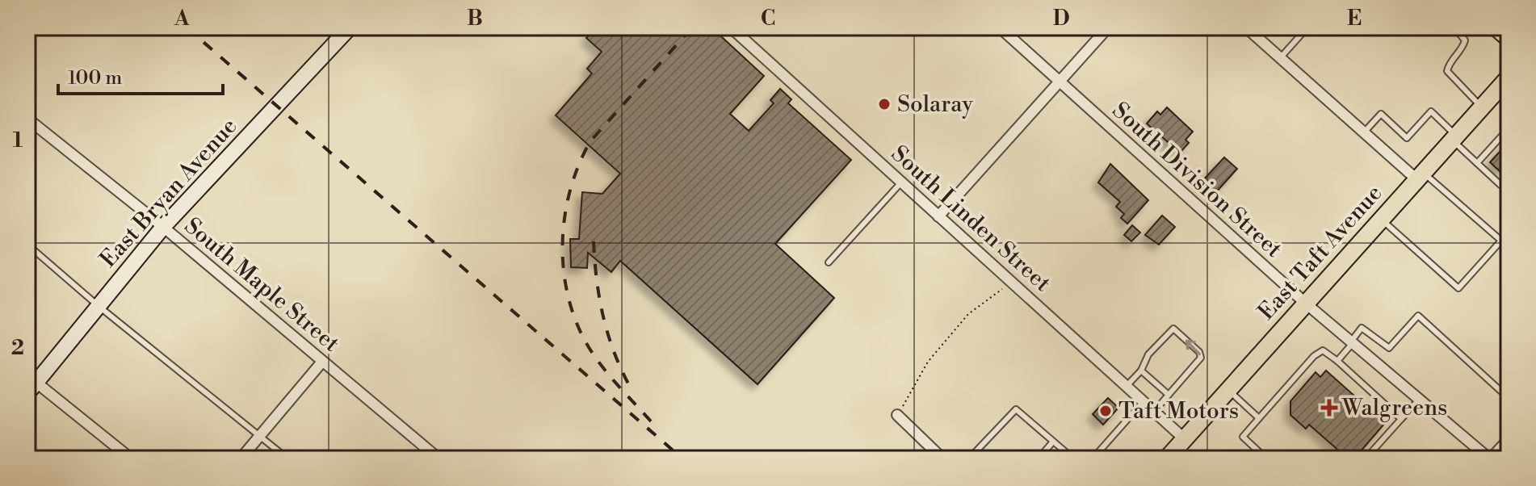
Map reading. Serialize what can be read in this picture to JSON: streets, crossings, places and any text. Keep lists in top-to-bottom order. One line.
{"streets":{"main road":["East Taft Avenue"],"street":["South Division Street","East Bryan Avenue","South Linden Street","South Maple Street"]},"crossings":[["South Division Street","East Taft Avenue"],["East Bryan Avenue","South Maple Street"],["South Linden Street","East Taft Avenue"]],"places":{"other":["Solaray","Taft Motors"],"health":["Walgreens"]},"scale_bar":"100 m","grid":{"columns":["A","B","C","D","E"],"rows":["1","2"]}}
